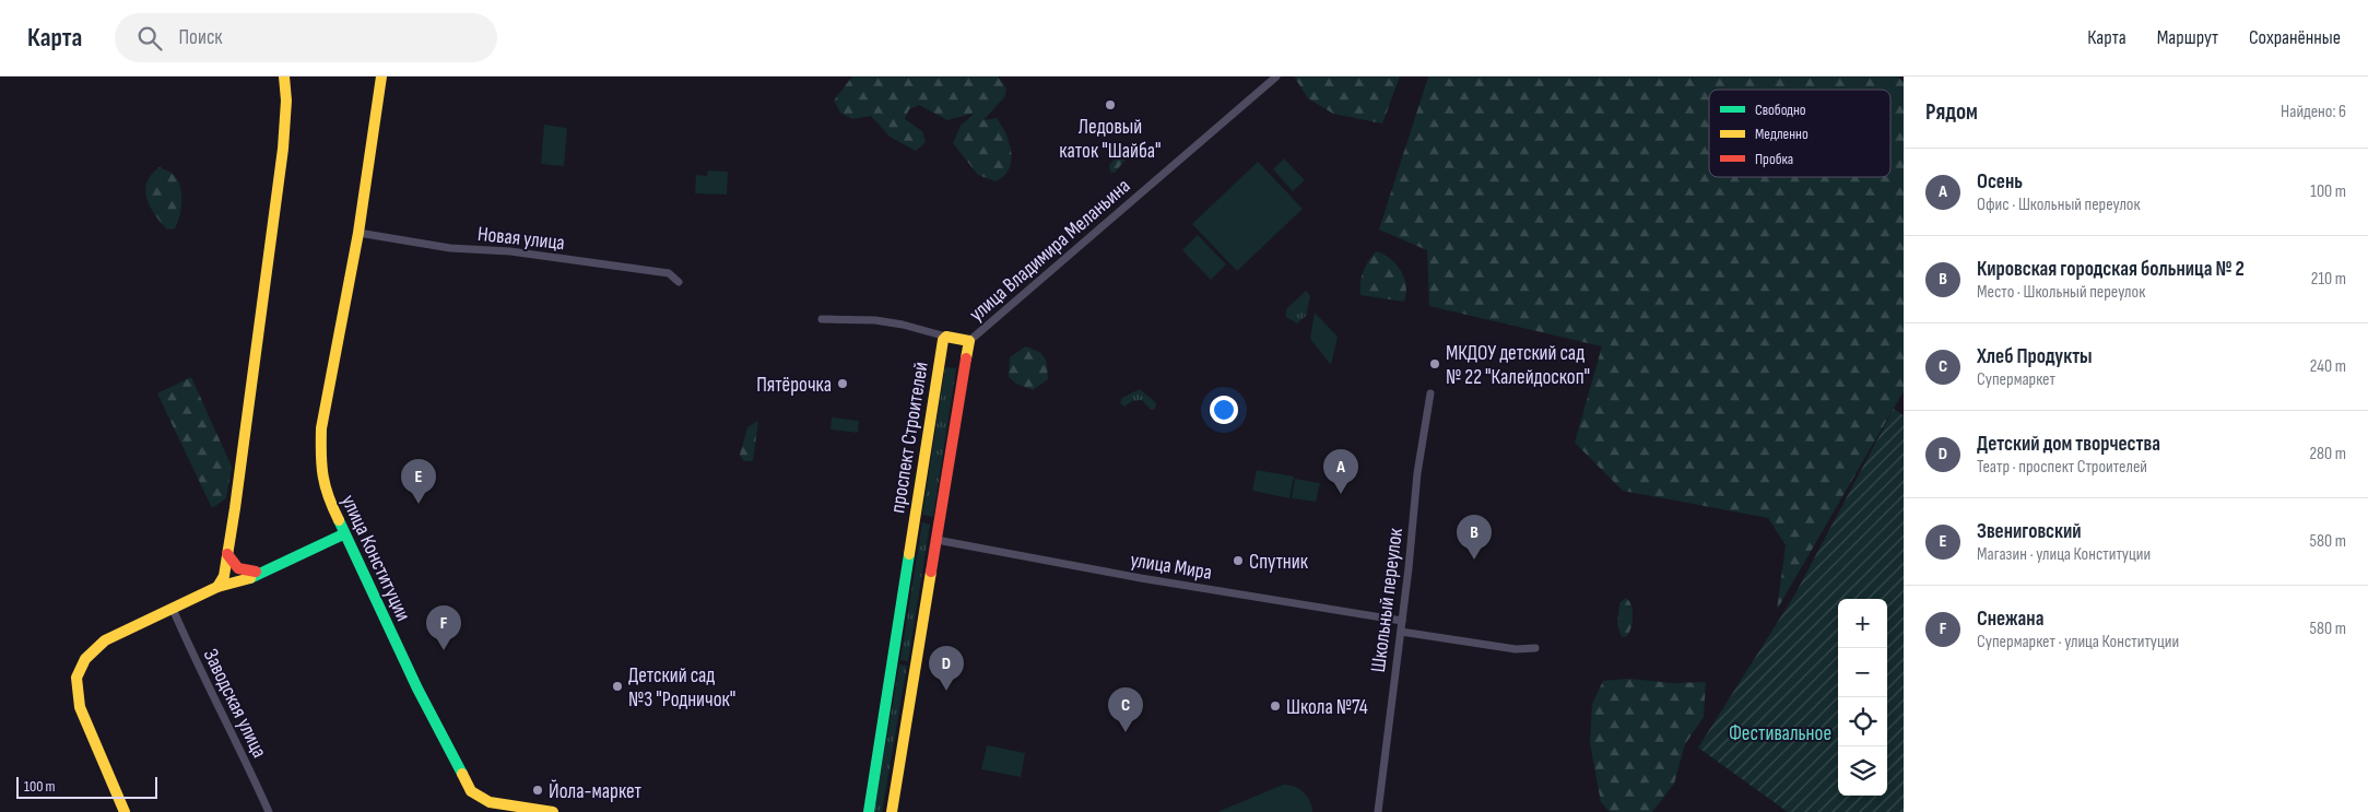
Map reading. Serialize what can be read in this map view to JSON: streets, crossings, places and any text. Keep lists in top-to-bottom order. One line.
{"streets":{"street":["Новая улица","улица Владимира Меланьина","проспект Строителей","улица Конституции","улица Мира","Школьный переулок","Заводская улица"]},"crossings":[["Новая улица","улица Конституции"],["улица Владимира Меланьина","проспект Строителей"],["улица Мира","Школьный переулок"]],"parks":["Фестивальное"],"places":["Ледовый каток \"Шайба\"","МКДОУ детский сад № 22 \"Калейдоскоп\"","Пятёрочка","Спутник","Детский сад №3 \"Родничок\"","Школа №74","Йола-маркет"],"legend":["Свободно","Медленно","Пробка"],"scale_bar":"100 m","page":{"header":"Карта","search":"Поиск","nav":["Карта","Маршрут","Сохранённые"],"heading":["Рядом","Найдено: 6"],"list":[{"mark":"A","name":"Осень","note":"Офис · Школьный переулок","value":"100 m"},{"mark":"B","name":"Кировская городская больница № 2","note":"Место · Школьный переулок","value":"210 m"},{"mark":"C","name":"Хлеб Продукты","note":"Супермаркет","value":"240 m"},{"mark":"D","name":"Детский дом творчества","note":"Театр · проспект Строителей","value":"280 m"},{"mark":"E","name":"Звениговский","note":"Магазин · улица Конституции","value":"580 m"},{"mark":"F","name":"Снежана","note":"Супермаркет · улица Конституции","value":"580 m"}],"pins":["A","E","B","F","D","C"],"map_buttons":["+","−"],"scale":"100 m"}}
